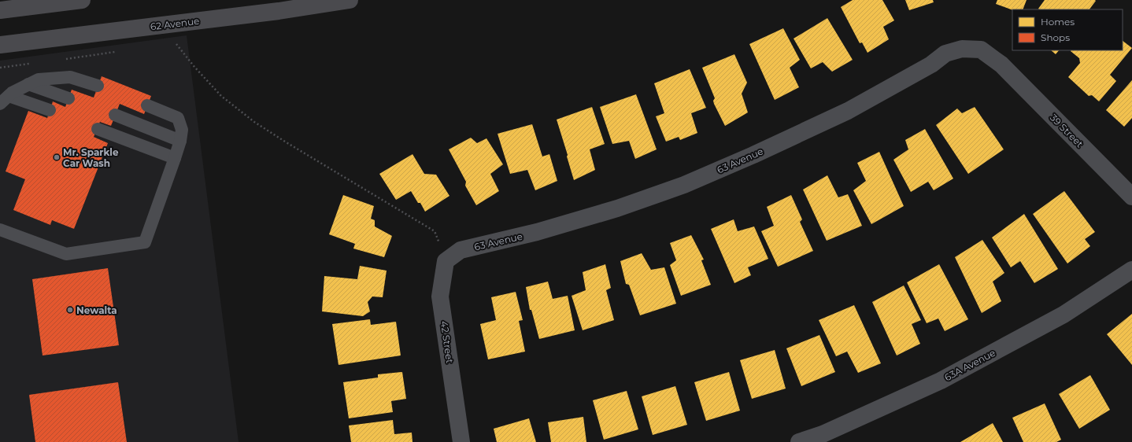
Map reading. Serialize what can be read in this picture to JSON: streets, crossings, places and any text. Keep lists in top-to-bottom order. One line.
{"streets":{"main road":["62 Avenue"],"street":["39 Street","63 Avenue","42 Street","63A Avenue"]},"crossings":[["39 Street","63 Avenue"],["63 Avenue","42 Street"]],"places":["Mr. Sparkle Car Wash","Newalta"],"legend":["Homes","Shops"]}
